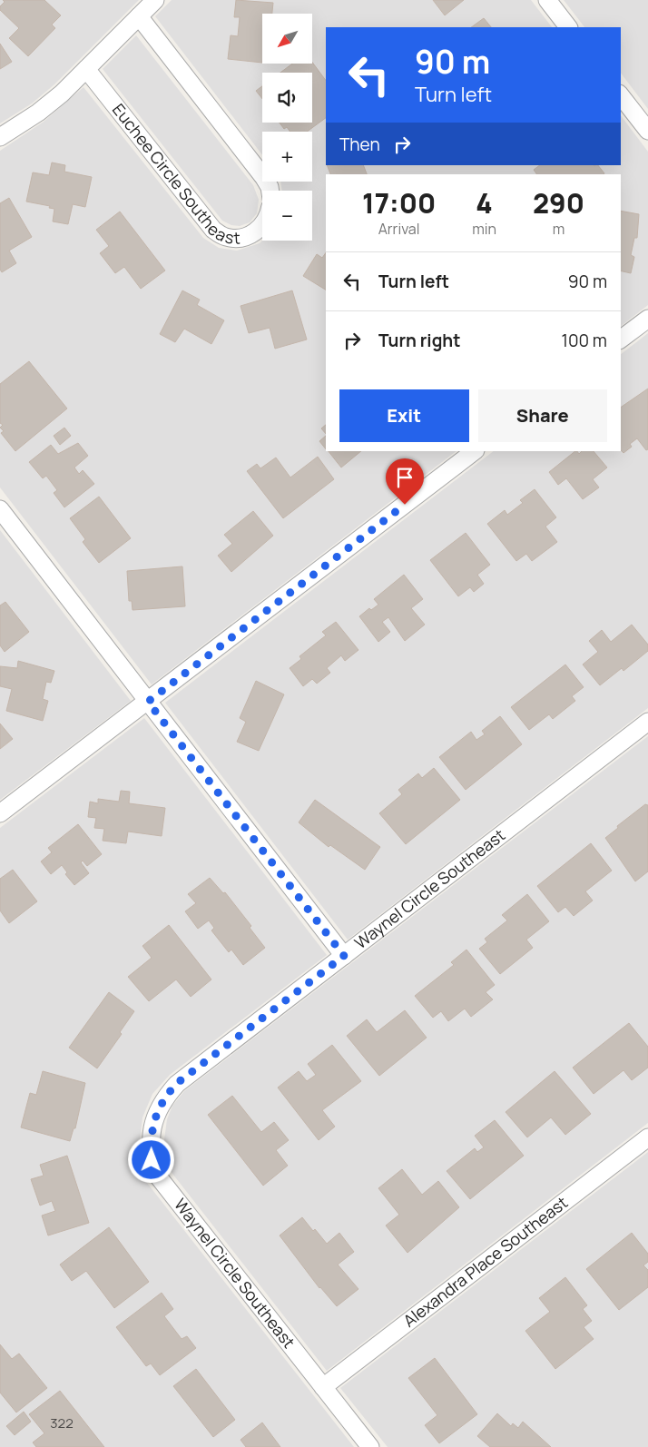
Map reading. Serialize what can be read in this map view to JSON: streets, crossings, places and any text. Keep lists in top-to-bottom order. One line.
{"streets":{"street":["Euchee Circle Southeast","Waynel Circle Southeast","Alexandra Place Southeast"]},"crossings":[["Waynel Circle Southeast","Alexandra Place Southeast"]],"house_numbers":["322"],"north":"bottom left","page":{"map_buttons":["+","−"],"turn":["90 m","Turn left"],"then":"Then","eta":["17:00","Arrival","4","min","290","m"],"list":[{"name":"Turn left","value":"90 m"},{"name":"Turn right","value":"100 m"}],"buttons":["Exit","Share"]}}
